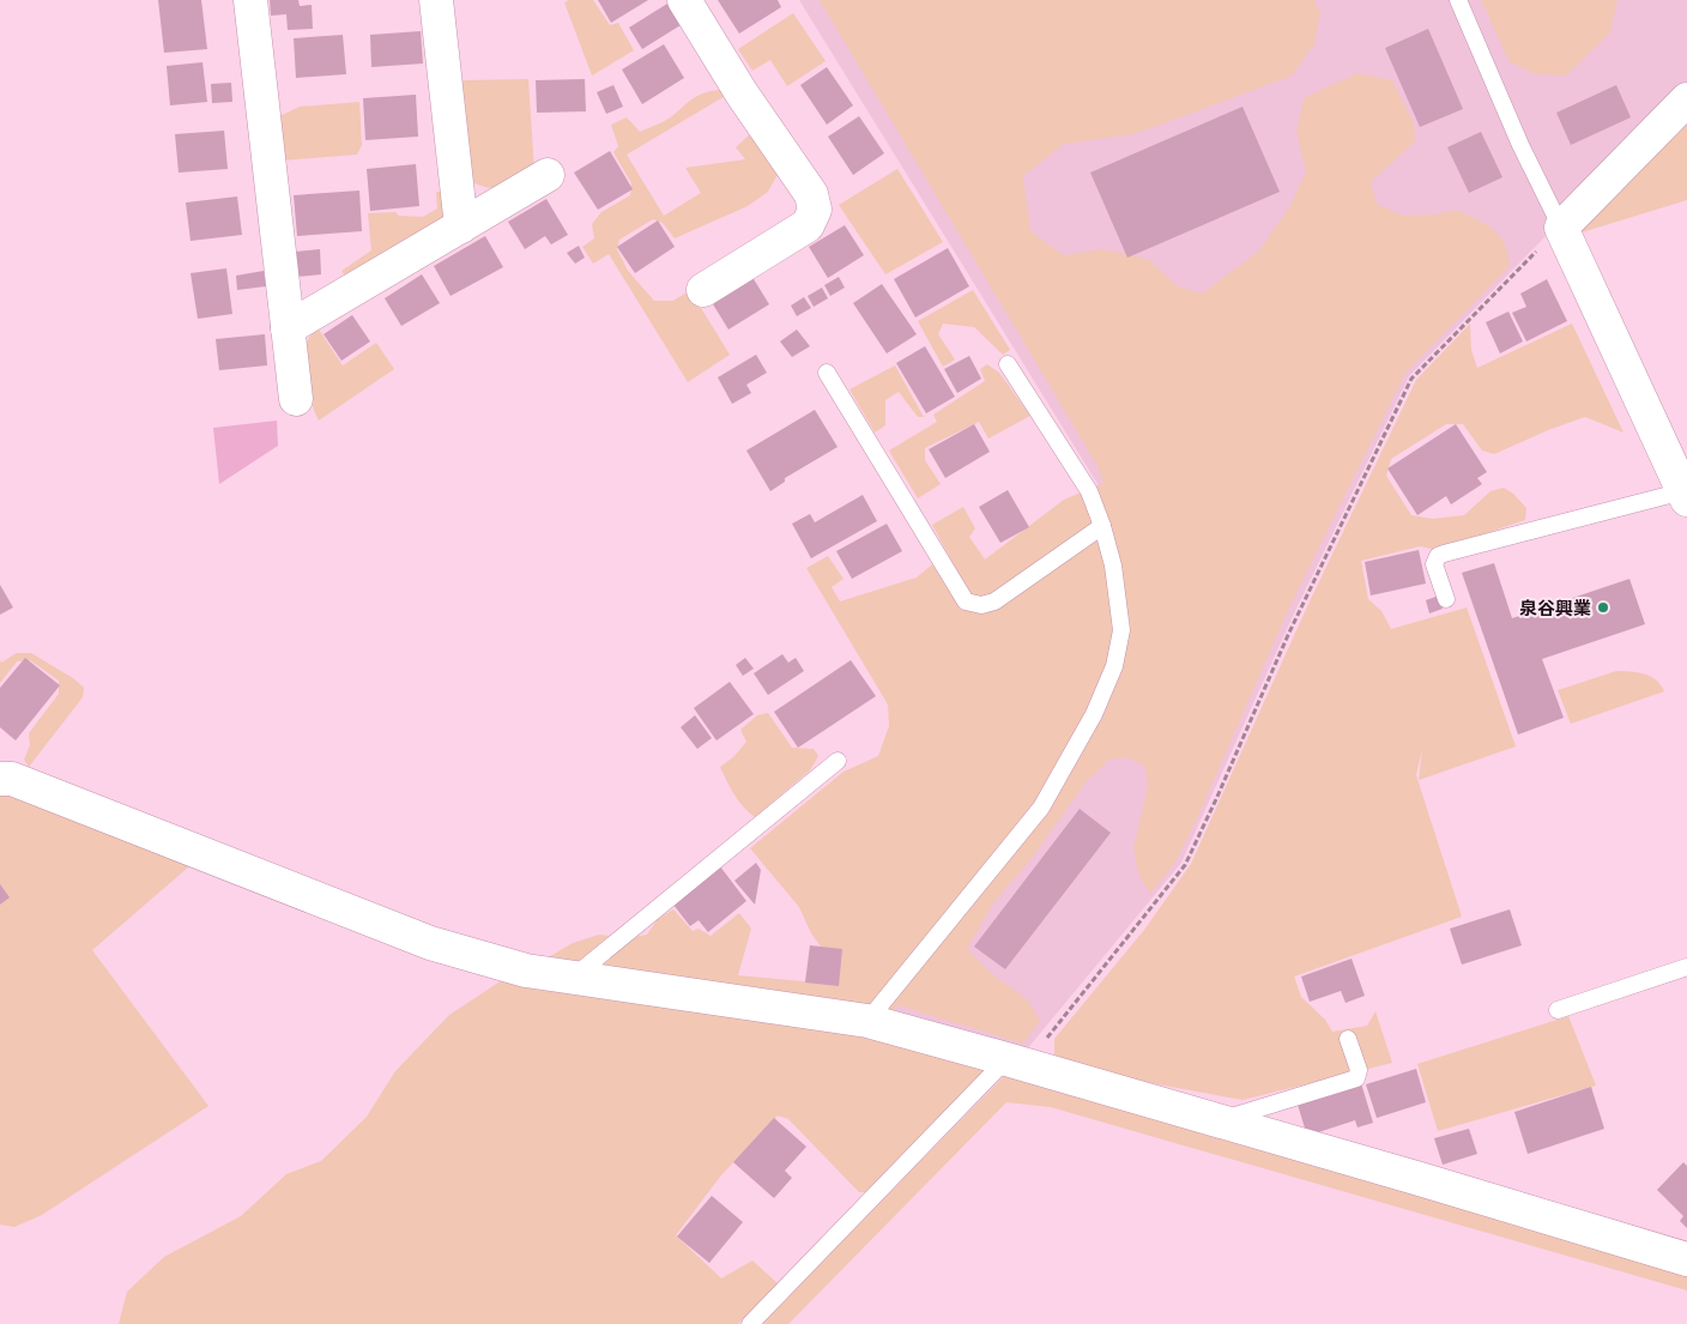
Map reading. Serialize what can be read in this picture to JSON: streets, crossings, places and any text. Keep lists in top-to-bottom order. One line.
{"places":["泉谷興業"]}
